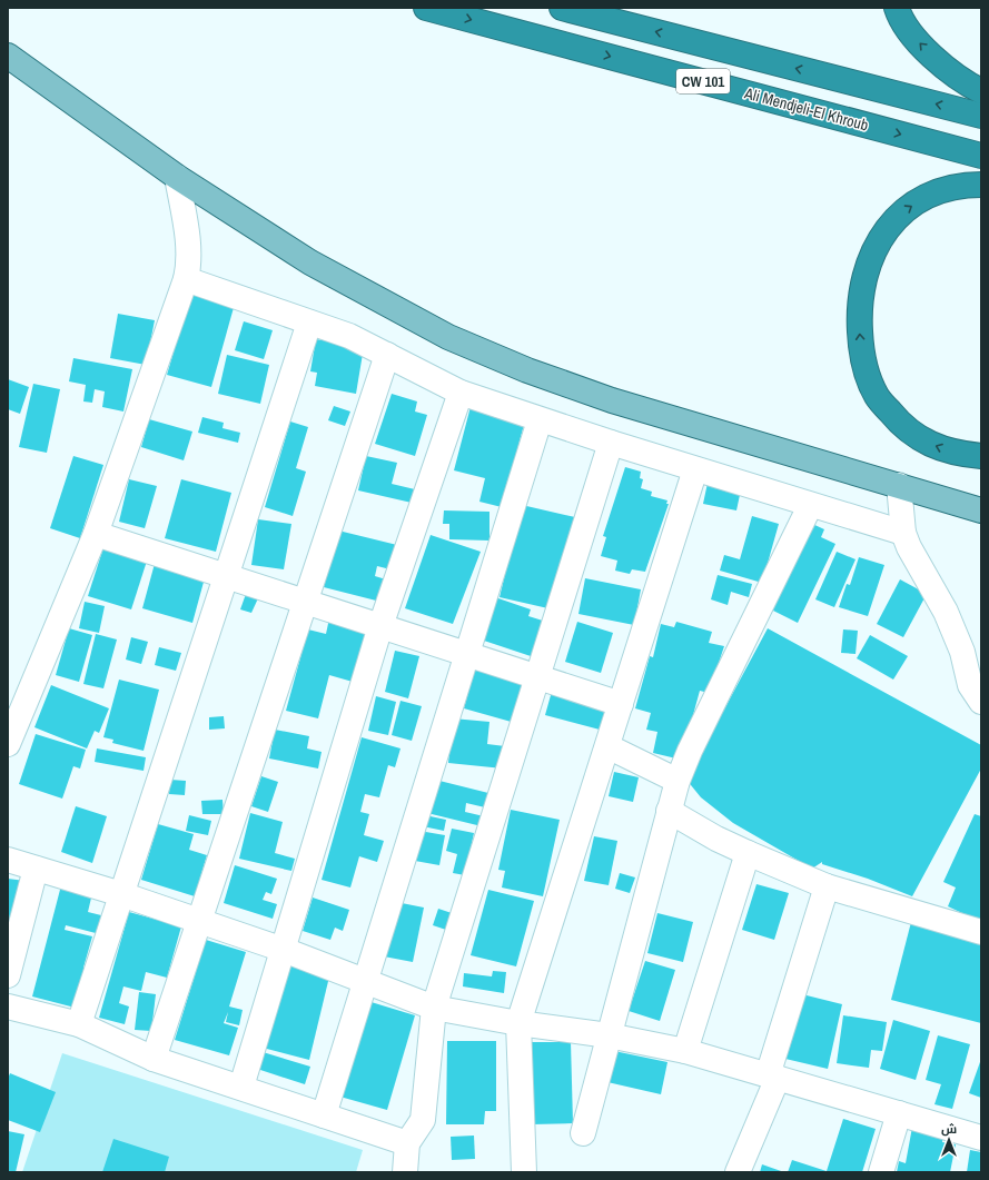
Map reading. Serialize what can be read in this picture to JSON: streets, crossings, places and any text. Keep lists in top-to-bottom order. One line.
{"streets":{"highway":["CW 101","Ali Mendjeli-El Khroub"]},"north":"top"}
